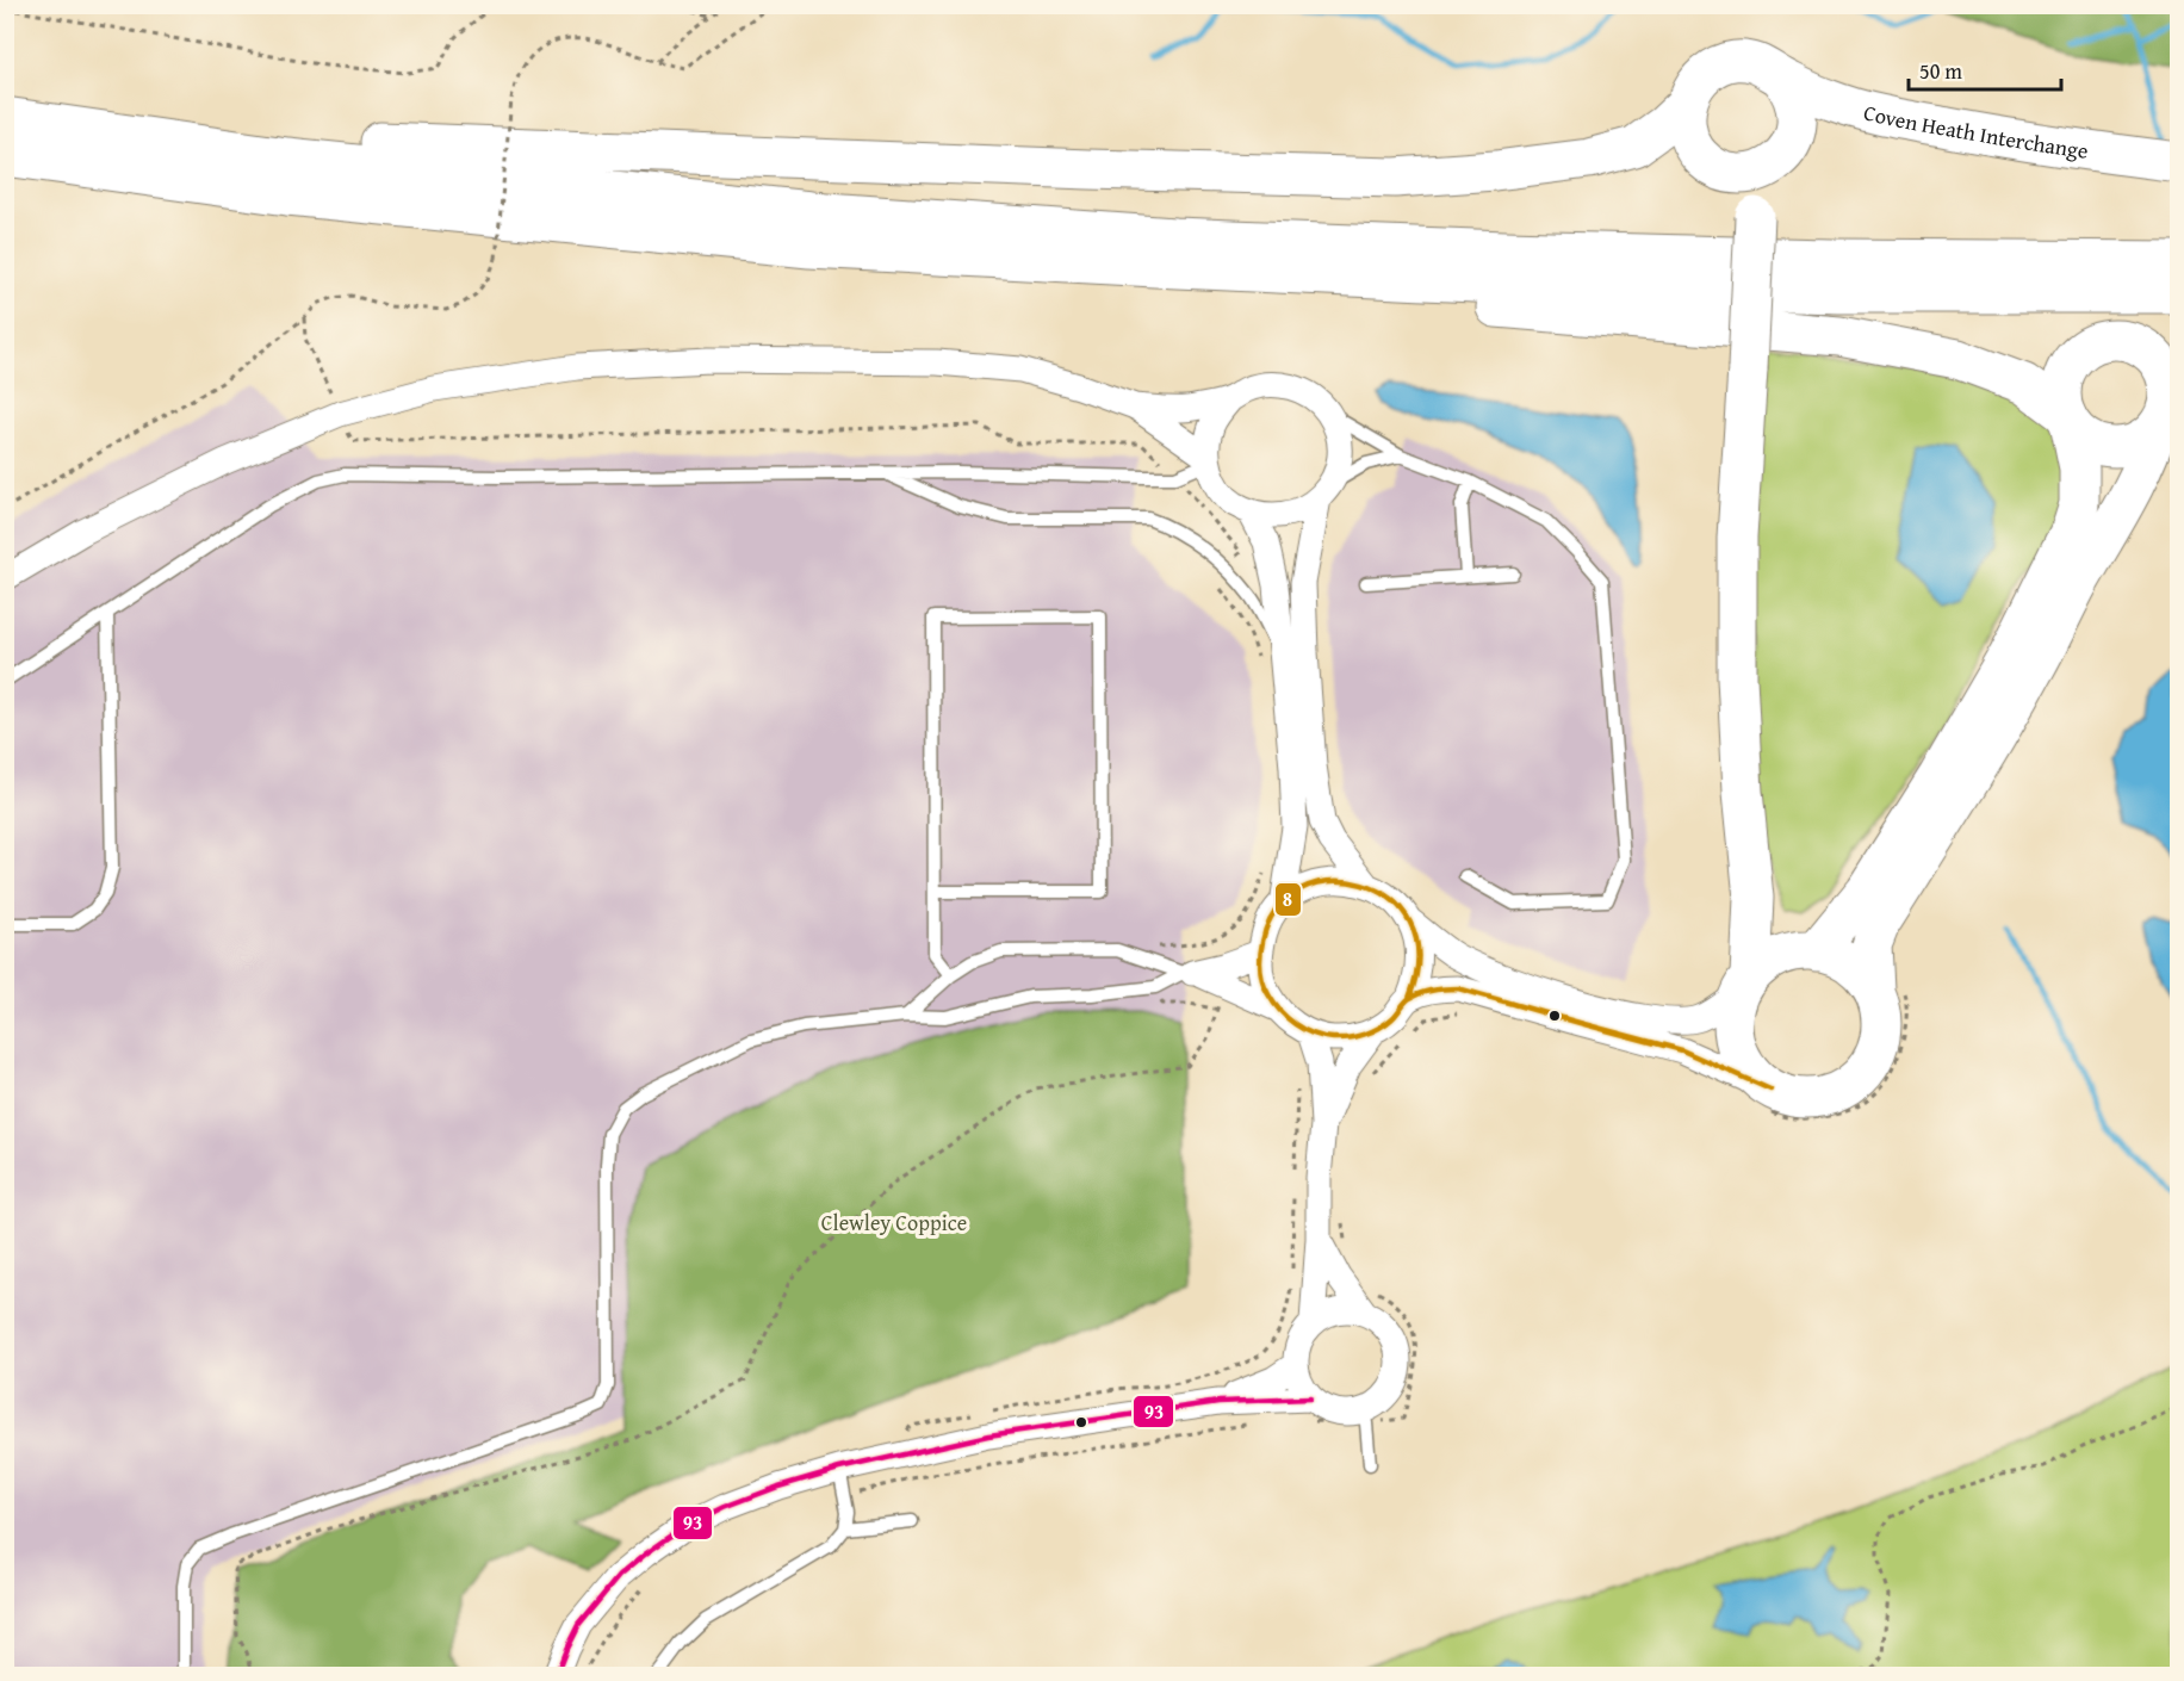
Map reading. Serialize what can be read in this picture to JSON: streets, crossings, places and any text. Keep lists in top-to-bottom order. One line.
{"streets":{"main road":["Coven Heath Interchange"]},"parks":["Clewley Coppice"],"lines":["transit line 8","transit line 93"],"scale_bar":"50 m"}
